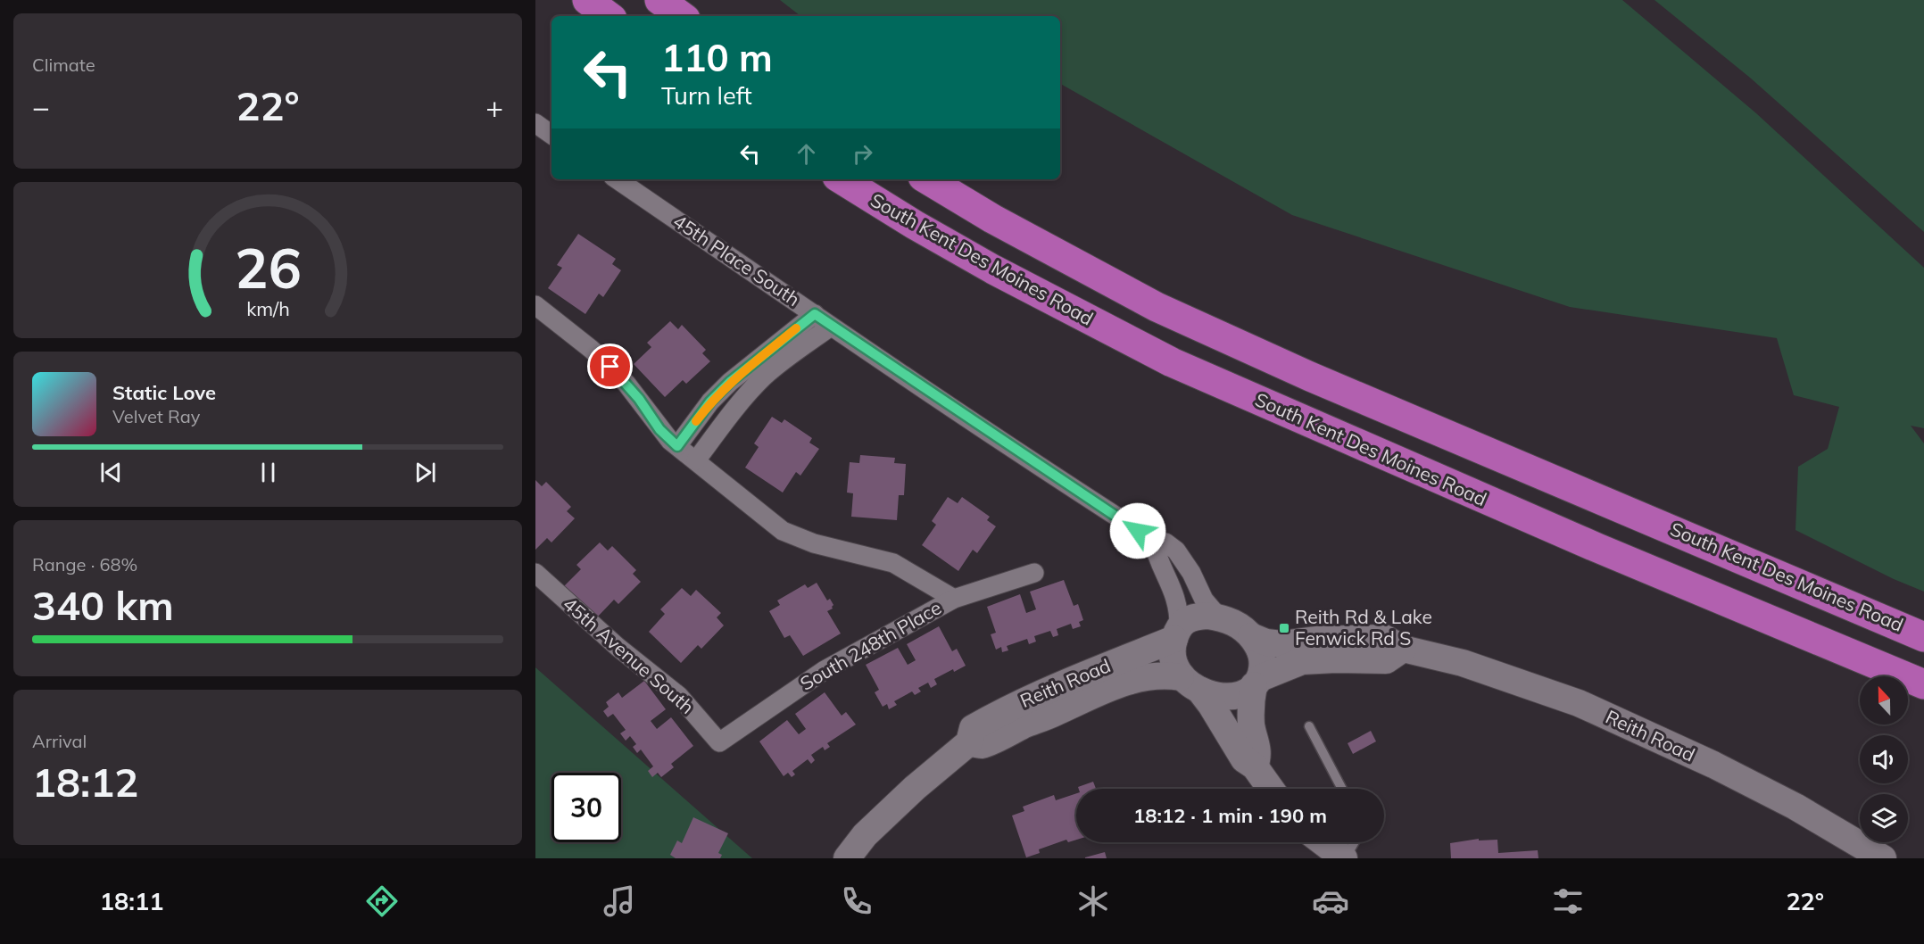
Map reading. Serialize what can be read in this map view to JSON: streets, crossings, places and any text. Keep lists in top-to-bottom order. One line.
{"streets":{"highway":["South Kent Des Moines Road"],"main road":["Reith Road"],"street":["45th Place South","South 248th Place","45th Avenue South"]},"crossings":[["45th Place South","Reith Road"],["South 248th Place","45th Avenue South"]],"places":{"transit":["Reith Rd & Lake Fenwick Rd S"]},"north":"top","page":{"tile":["Climate",["Range · 68%","340 km"],["Arrival","18:12"]],"turn":["110 m","Turn left"],"heat":["−","22°","+"],"song":["Static Love","Velvet Ray"],"limit":"30","trip":"18:12 · 1 min · 190 m","tabs":["18:11","22°"],"gauge":["26","km/h"]}}
